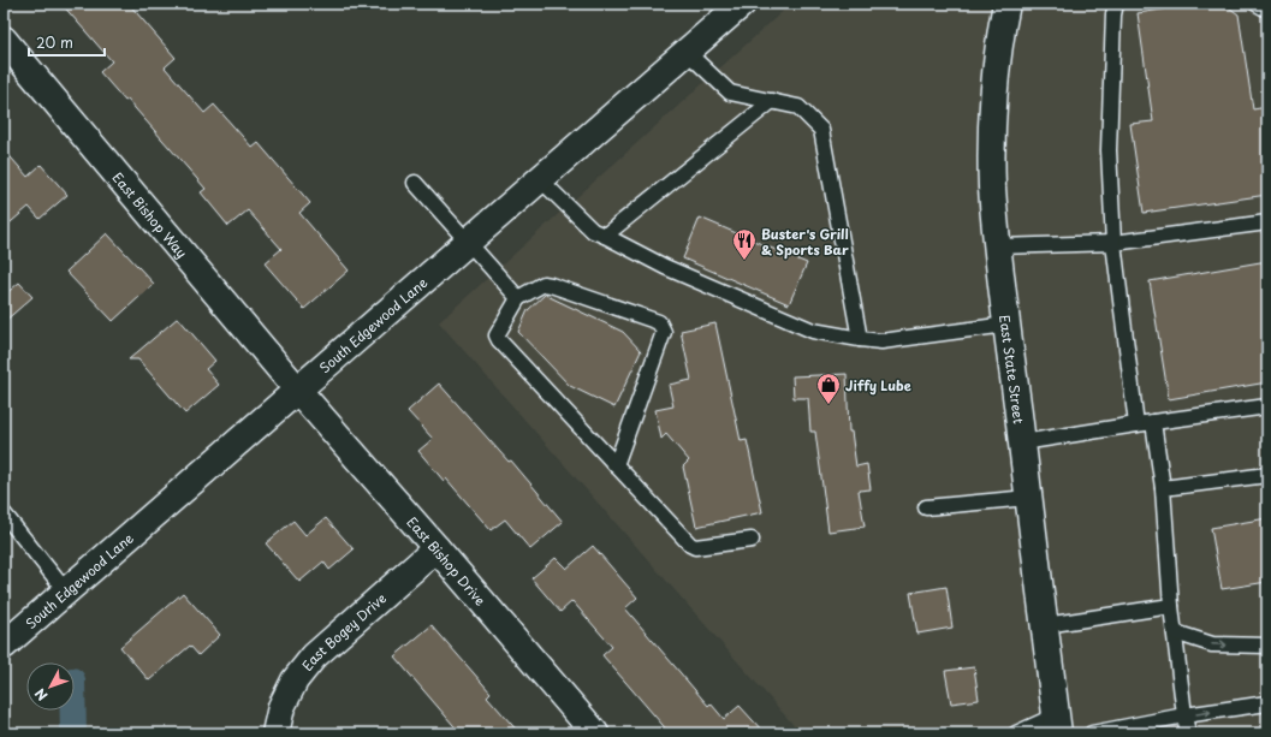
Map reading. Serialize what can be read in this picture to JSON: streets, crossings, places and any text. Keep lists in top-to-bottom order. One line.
{"streets":{"street":["East Bishop Way","South Edgewood Lane","East State Street","East Bishop Drive","East Bogey Drive"]},"crossings":[["East Bishop Way","South Edgewood Lane"],["East Bishop Way","East Bishop Drive"],["South Edgewood Lane","East Bishop Drive"],["East Bishop Drive","East Bogey Drive"]],"places":{"restaurant":["Buster's Grill & Sports Bar"],"shop":["Jiffy Lube"]},"scale_bar":"20 m","north":"bottom left"}
